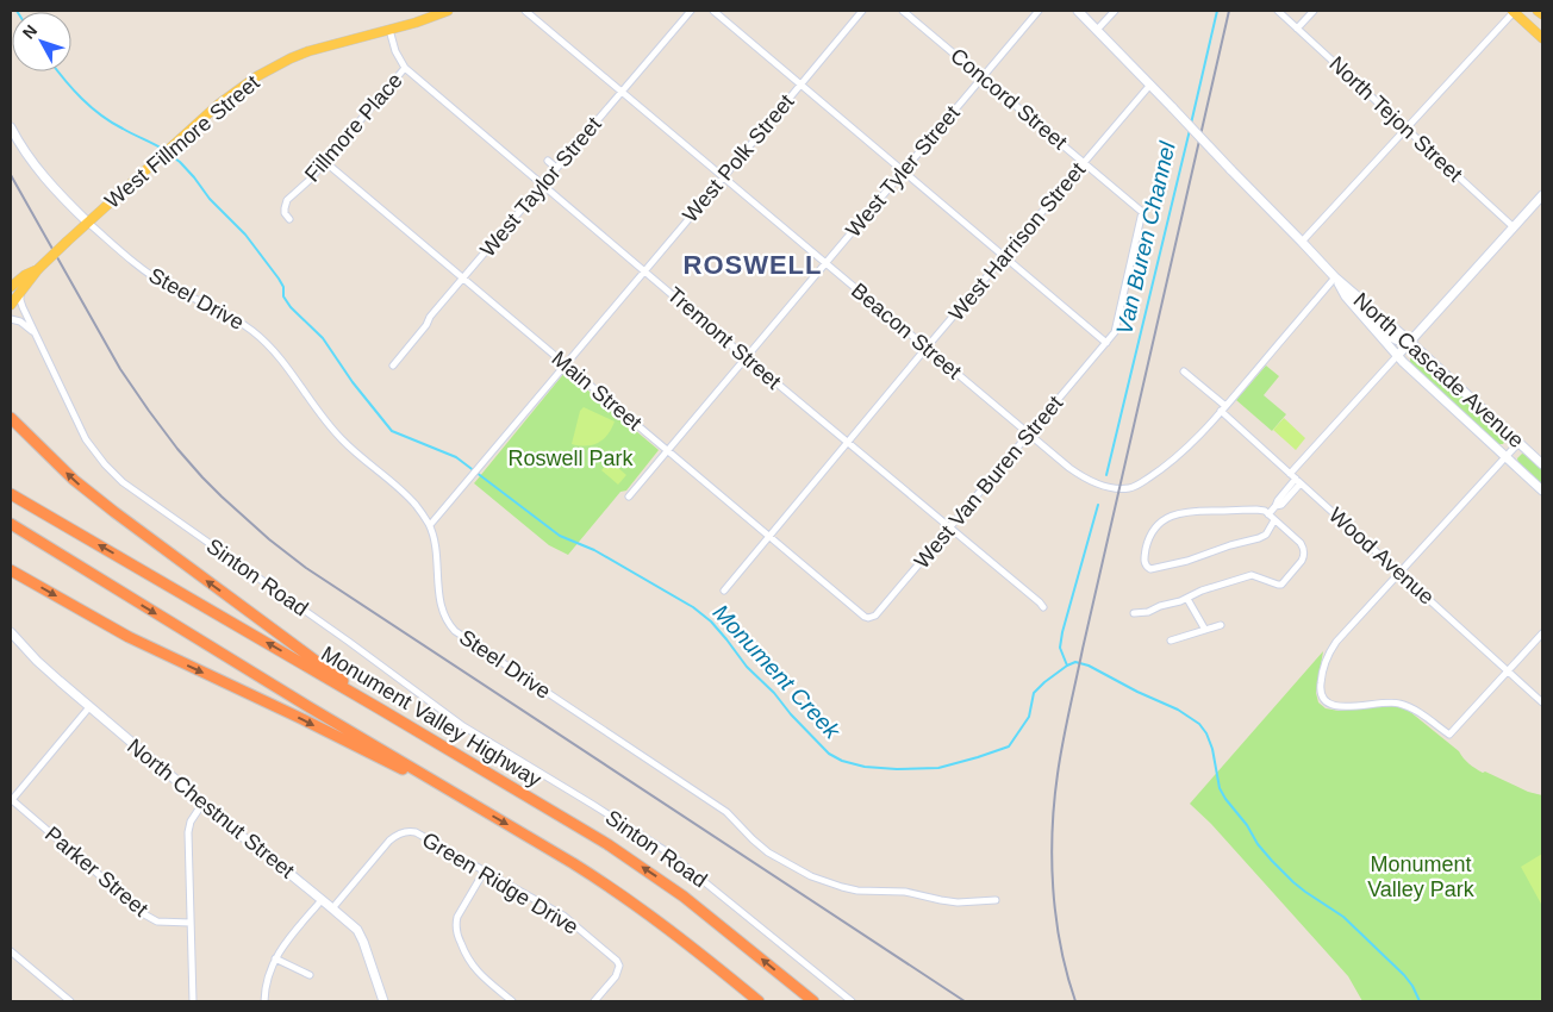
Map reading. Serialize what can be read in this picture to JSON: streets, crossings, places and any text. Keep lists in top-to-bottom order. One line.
{"streets":{"highway":["Monument Valley Highway"],"main road":["West Fillmore Street","North Cascade Avenue","North Chestnut Street"],"street":["Concord Street","North Tejon Street","Fillmore Place","West Polk Street","West Tyler Street","West Taylor Street","West Harrison Street","Steel Drive","Beacon Street","Tremont Street","Main Street","West Van Buren Street","Wood Avenue","Sinton Road","Parker Street","Green Ridge Drive"]},"crossings":[["Concord Street","West Tyler Street"],["Concord Street","West Harrison Street"],["Concord Street","West Van Buren Street"],["Fillmore Place","West Fillmore Street"],["Fillmore Place","Tremont Street"],["Fillmore Place","Main Street"],["West Fillmore Street","Steel Drive"],["West Fillmore Street","Sinton Road"],["West Polk Street","Steel Drive"],["West Polk Street","Beacon Street"],["West Polk Street","Tremont Street"],["West Polk Street","Main Street"],["West Tyler Street","Beacon Street"],["West Tyler Street","Tremont Street"],["West Tyler Street","Main Street"],["West Taylor Street","Beacon Street"],["West Taylor Street","Tremont Street"],["West Taylor Street","Main Street"],["West Harrison Street","Beacon Street"],["West Harrison Street","Tremont Street"],["West Harrison Street","North Cascade Avenue"],["West Harrison Street","Main Street"],["Beacon Street","West Van Buren Street"],["Beacon Street","Wood Avenue"],["Tremont Street","West Van Buren Street"],["Main Street","West Van Buren Street"],["North Chestnut Street","Green Ridge Drive"]],"districts":["ROSWELL"],"water":["Van Buren Channel","Monument Creek"],"parks":["Roswell Park","Monument Valley Park"],"north":"top left"}
